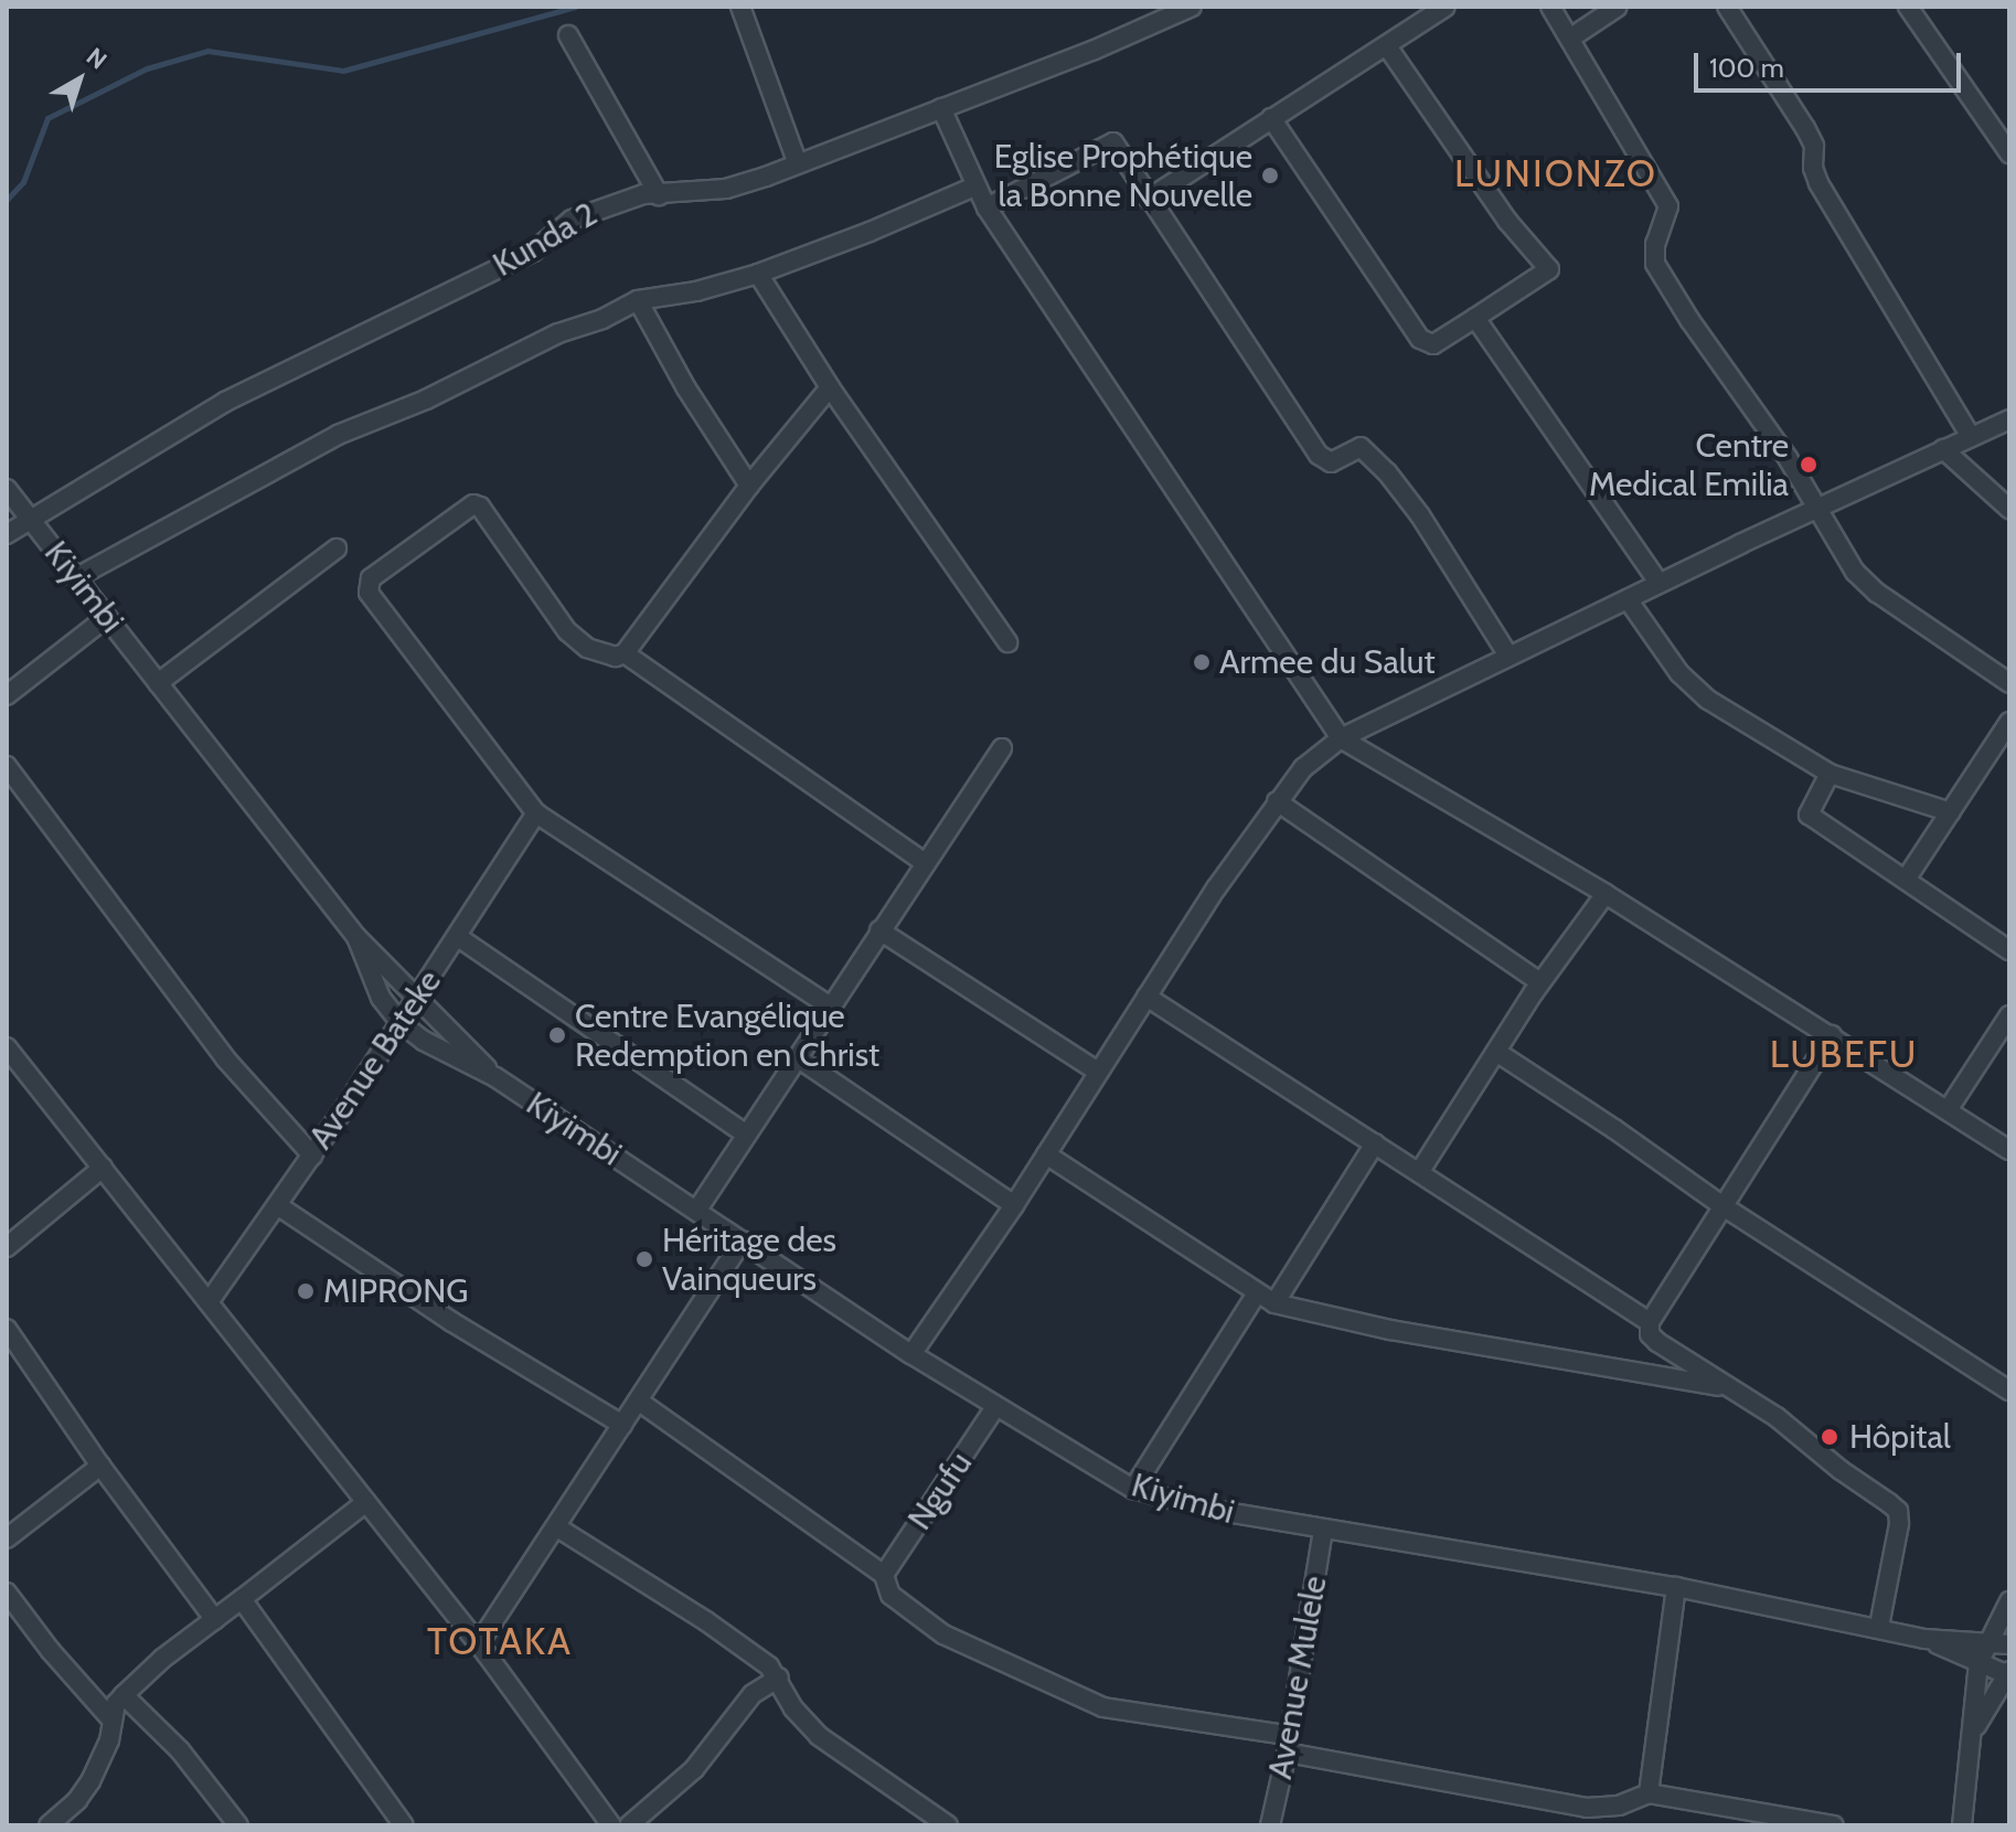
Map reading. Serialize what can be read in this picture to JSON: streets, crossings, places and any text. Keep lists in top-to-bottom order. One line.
{"streets":{"street":["Kunda 2","Kiyimbi","Avenue Bateke","Ngufu","Avenue Mulele"]},"crossings":[["Kunda 2","Kiyimbi"],["Kiyimbi","Ngufu"],["Kiyimbi","Avenue Mulele"]],"districts":["LUNIONZO","LUBEFU","TOTAKA"],"places":["Eglise Prophétique la Bonne Nouvelle","Centre Medical Emilia","Armee du Salut","Centre Evangélique Redemption en Christ","Héritage des Vainqueurs","MIPRONG","Hôpital"],"scale_bar":"100 m","north":"top right"}
